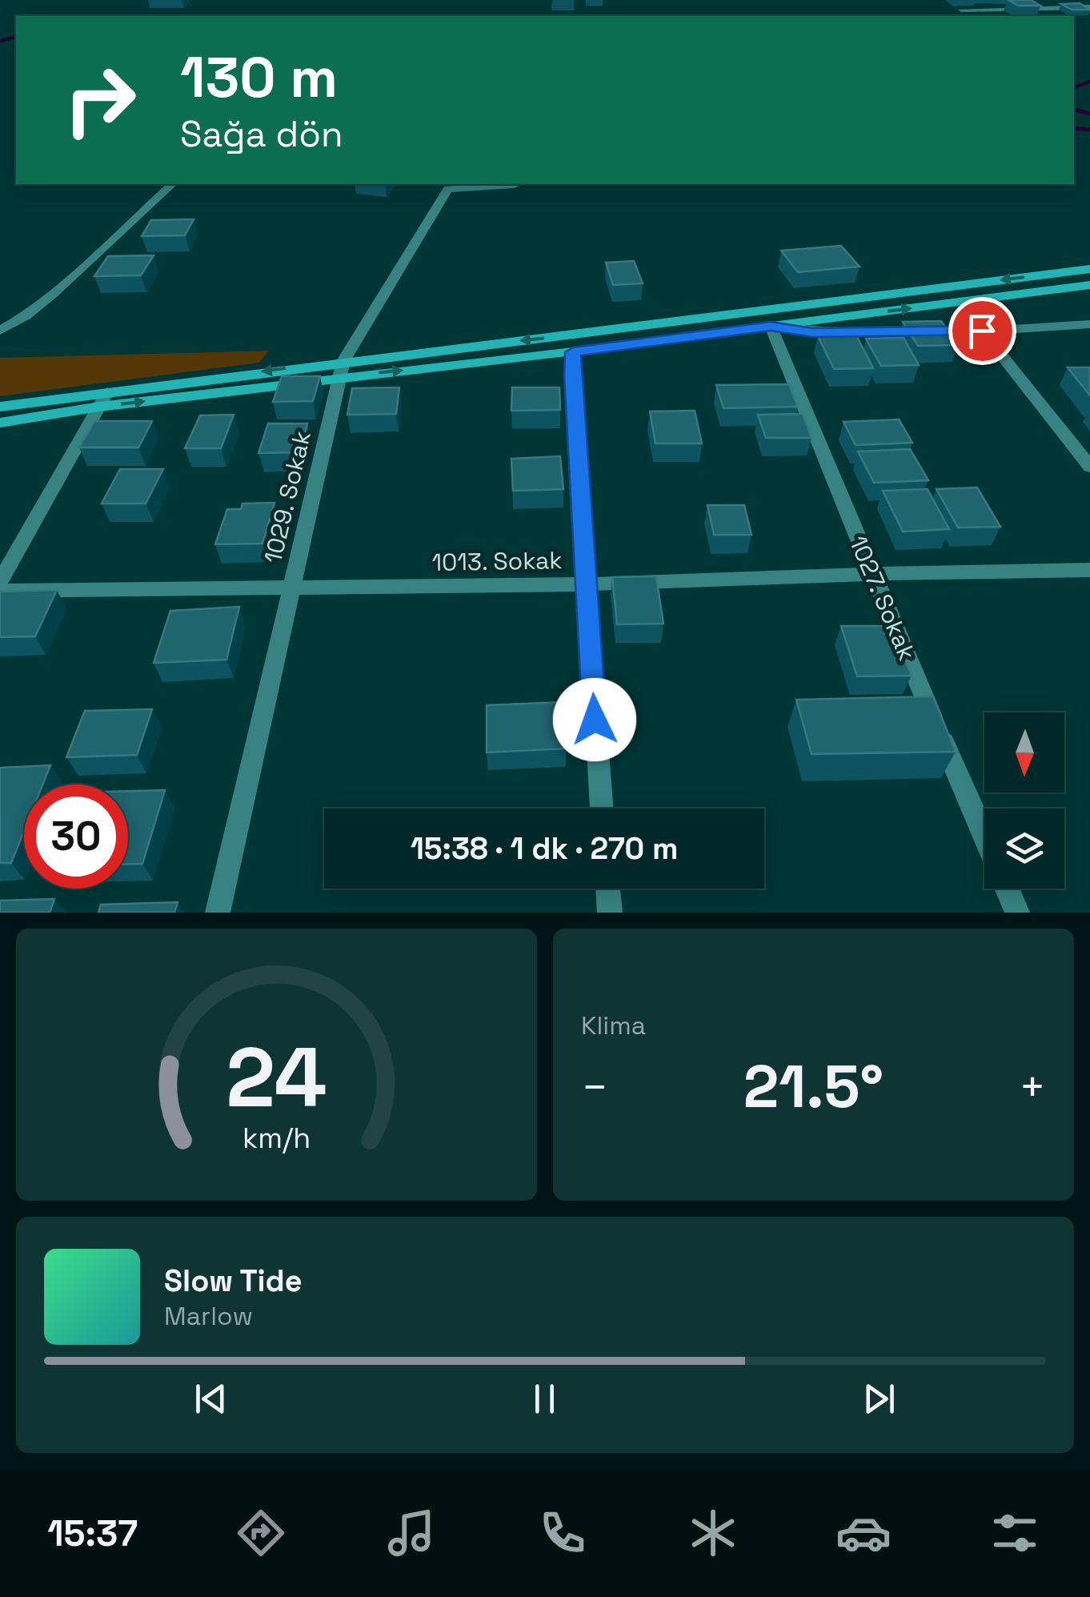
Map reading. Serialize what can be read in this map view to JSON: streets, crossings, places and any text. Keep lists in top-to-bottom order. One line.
{"streets":{"street":["1029. Sokak","1013. Sokak","1027. Sokak"]},"crossings":[["1029. Sokak","1013. Sokak"],["1013. Sokak","1027. Sokak"]],"north":"bottom","page":{"turn":["130 m","Sağa dön"],"limit":"30","trip":"15:38 · 1 dk · 270 m","tile":"Klima","heat":["−","21.5°","+"],"song":["Slow Tide","Marlow"],"tabs":"15:37","gauge":["24","km/h"]}}
